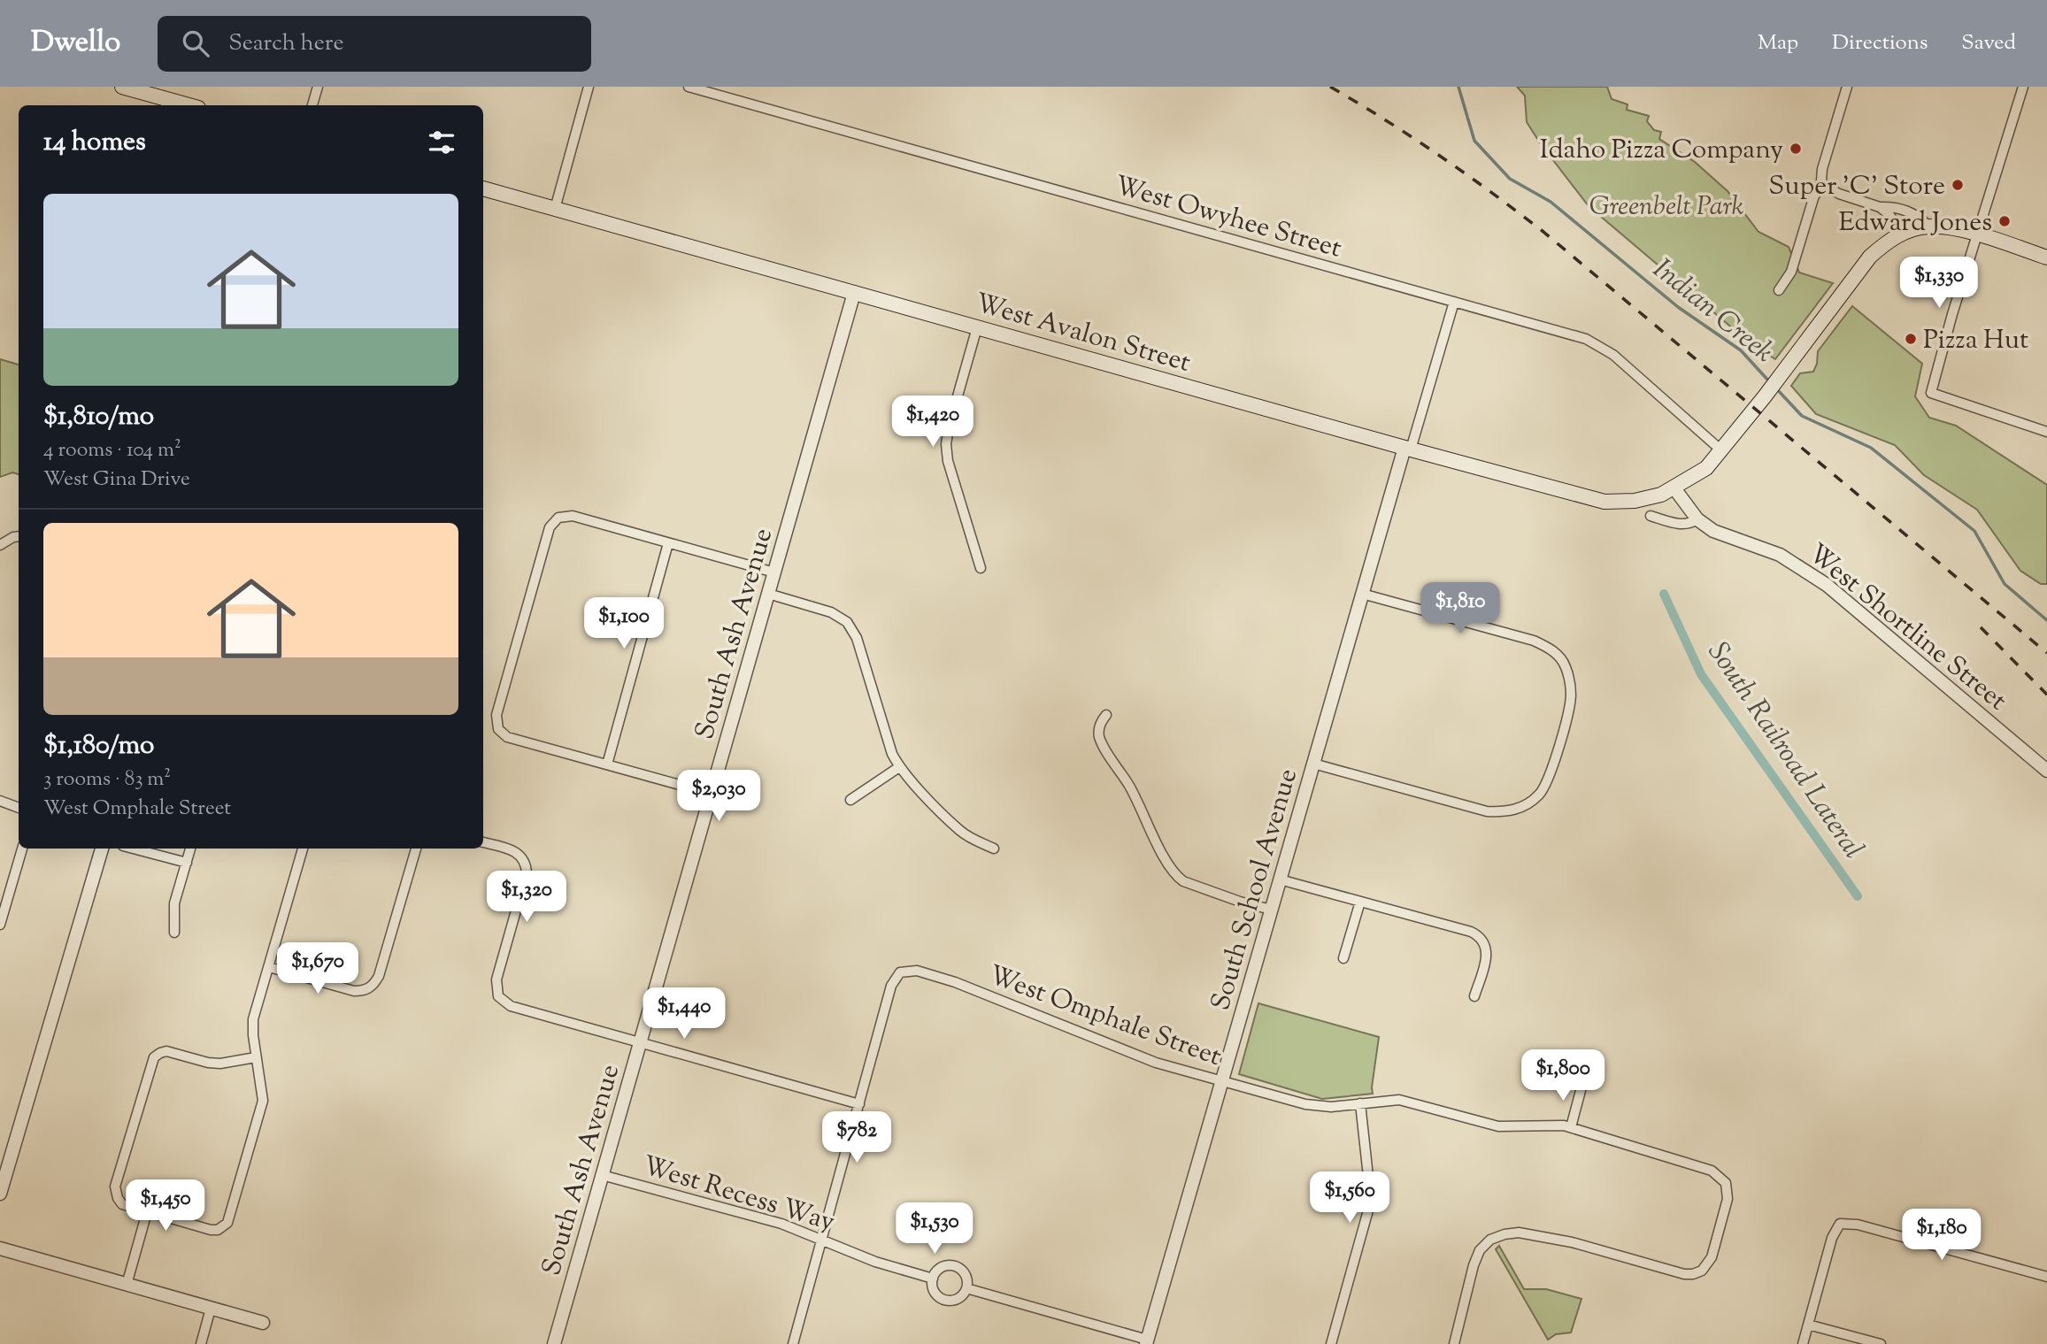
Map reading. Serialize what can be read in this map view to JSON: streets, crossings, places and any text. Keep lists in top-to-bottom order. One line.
{"streets":{"main road":["West Avalon Street"],"street":["West Owyhee Street","West Shortline Street","South Ash Avenue","South School Avenue","West Omphale Street","West Recess Way"]},"crossings":[["West Owyhee Street","West Avalon Street"],["West Avalon Street","West Shortline Street"],["West Avalon Street","South Ash Avenue"],["West Avalon Street","South School Avenue"],["South Ash Avenue","West Recess Way"],["South School Avenue","West Omphale Street"]],"water":["Indian Creek","South Railroad Lateral"],"parks":["Greenbelt Park"],"places":["Idaho Pizza Company","Super 'C' Store","Edward Jones","Pizza Hut"],"page":{"header":"Dwello","search":"Search here","nav":["Map","Directions","Saved"],"heading":"14 homes","list":[{"name":"$1,810/mo","note":"4 rooms · 104 m² · West Gina Drive"},{"name":"$1,180/mo","note":"3 rooms · 83 m² · West Omphale Street"}],"price":["$1,330","$1,420","$1,810","$1,100","$2,030","$1,320","$1,670","$1,440","$1,800","$782","$1,560","$1,450","$1,530","$1,180"]}}
